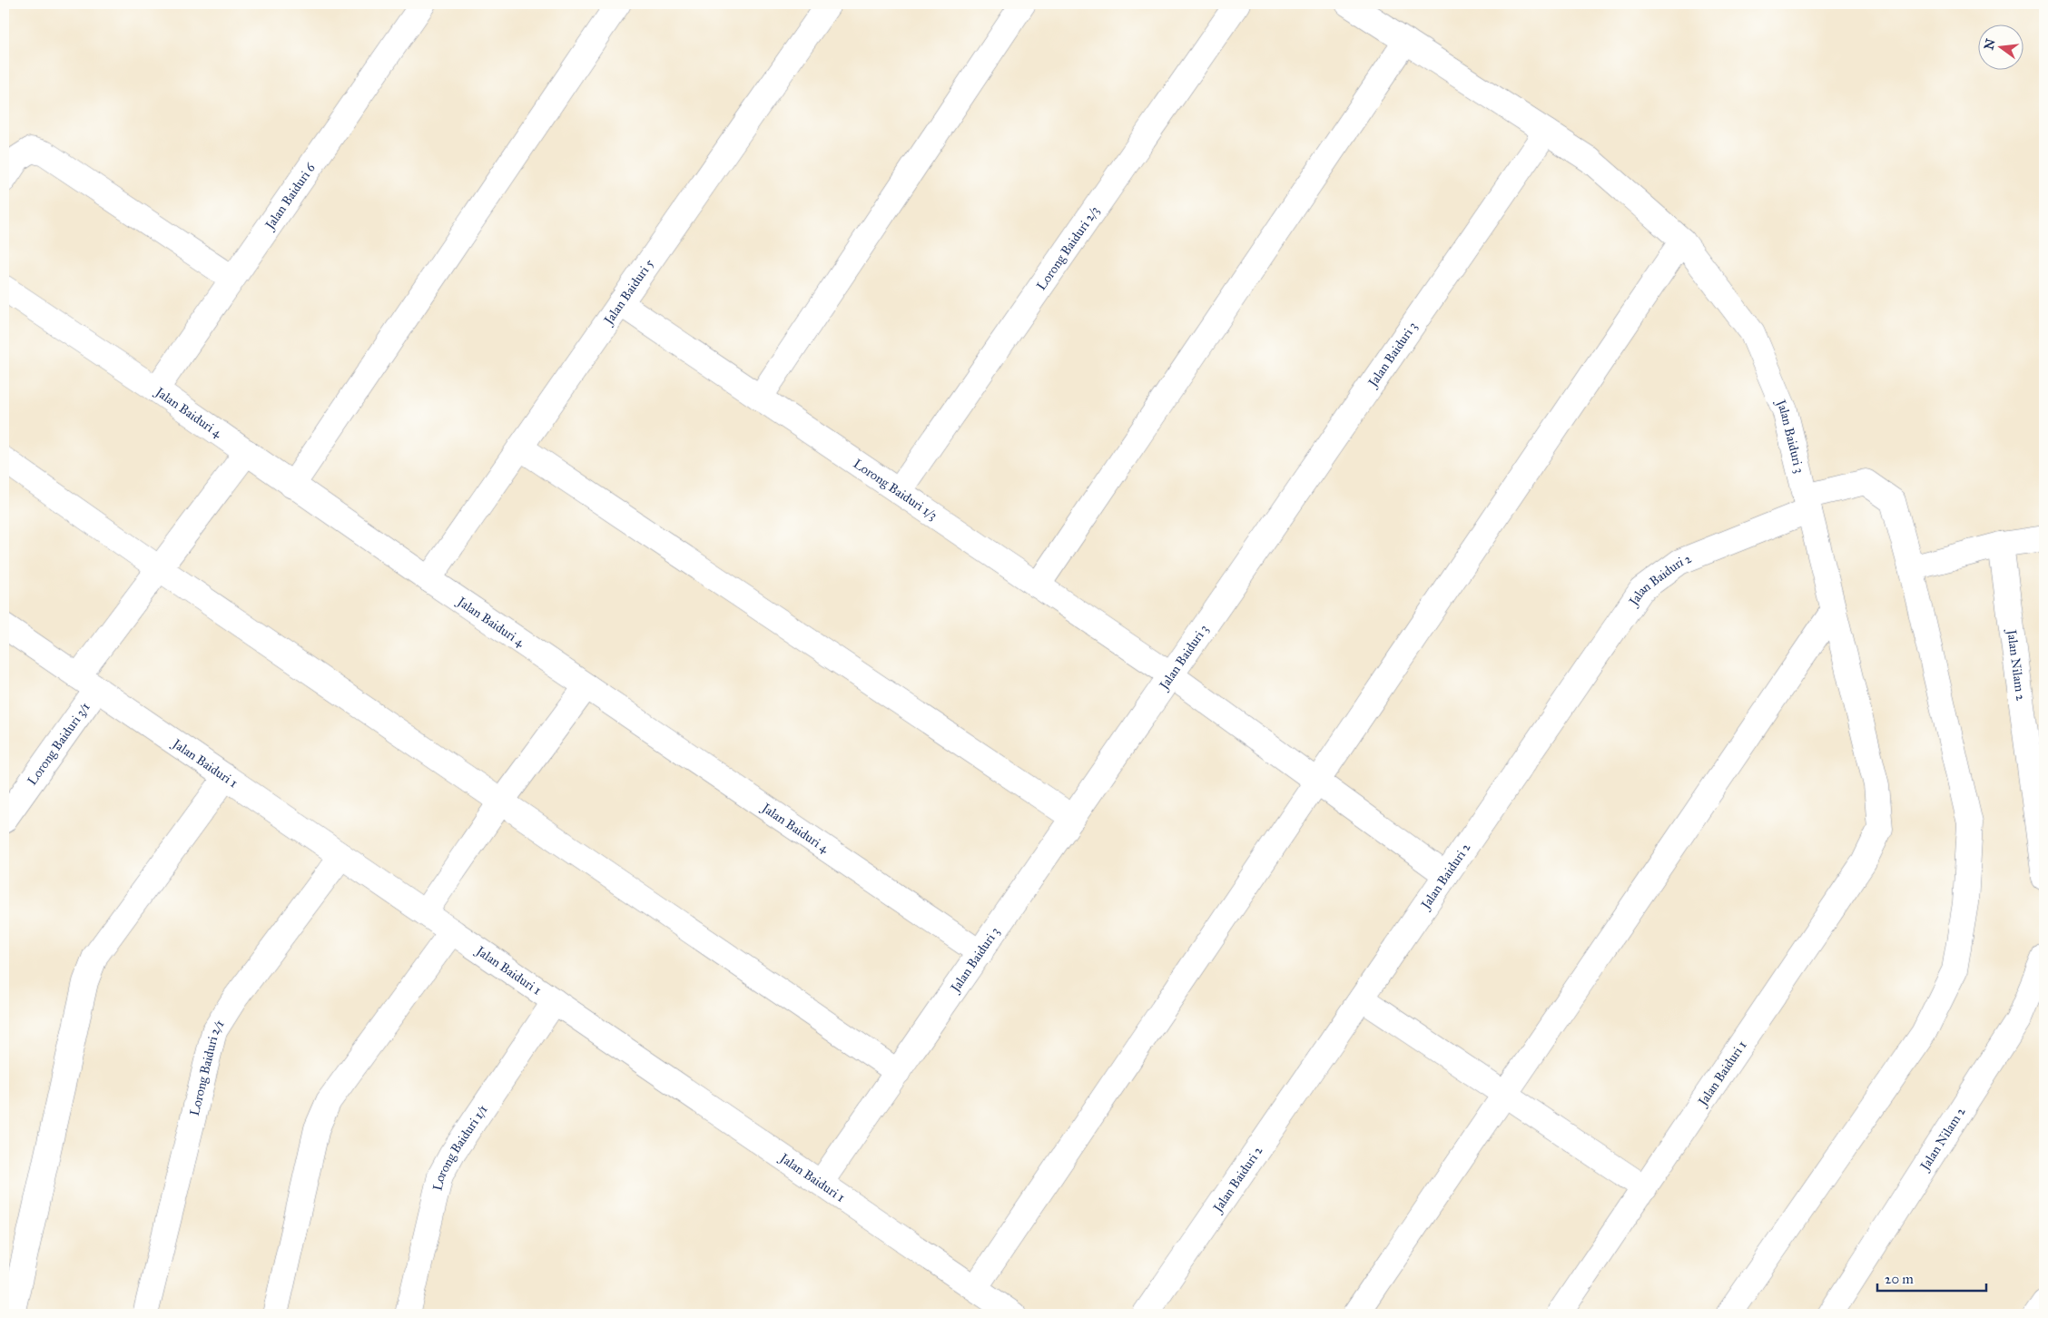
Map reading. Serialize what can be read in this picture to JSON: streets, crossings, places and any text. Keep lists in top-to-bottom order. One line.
{"streets":{"street":["Jalan Baiduri 6","Lorong Baiduri 2/3","Jalan Baiduri 5","Jalan Baiduri 3","Jalan Baiduri 4","Lorong Baiduri 1/3","Jalan Baiduri 2","Jalan Nilam 2","Lorong Baiduri 3/1","Jalan Baiduri 1","Lorong Baiduri 2/1","Lorong Baiduri 1/1"]},"crossings":[["Jalan Baiduri 6","Jalan Baiduri 4"],["Lorong Baiduri 2/3","Lorong Baiduri 1/3"],["Jalan Baiduri 5","Jalan Baiduri 4"],["Jalan Baiduri 5","Lorong Baiduri 1/3"],["Jalan Baiduri 3","Jalan Baiduri 4"],["Jalan Baiduri 3","Lorong Baiduri 1/3"],["Jalan Baiduri 3","Jalan Baiduri 2"],["Jalan Baiduri 3","Jalan Baiduri 1"],["Jalan Baiduri 4","Lorong Baiduri 3/1"],["Lorong Baiduri 1/3","Jalan Baiduri 2"],["Lorong Baiduri 3/1","Jalan Baiduri 1"],["Jalan Baiduri 1","Lorong Baiduri 2/1"],["Jalan Baiduri 1","Lorong Baiduri 1/1"]],"scale_bar":"20 m","north":"left"}
